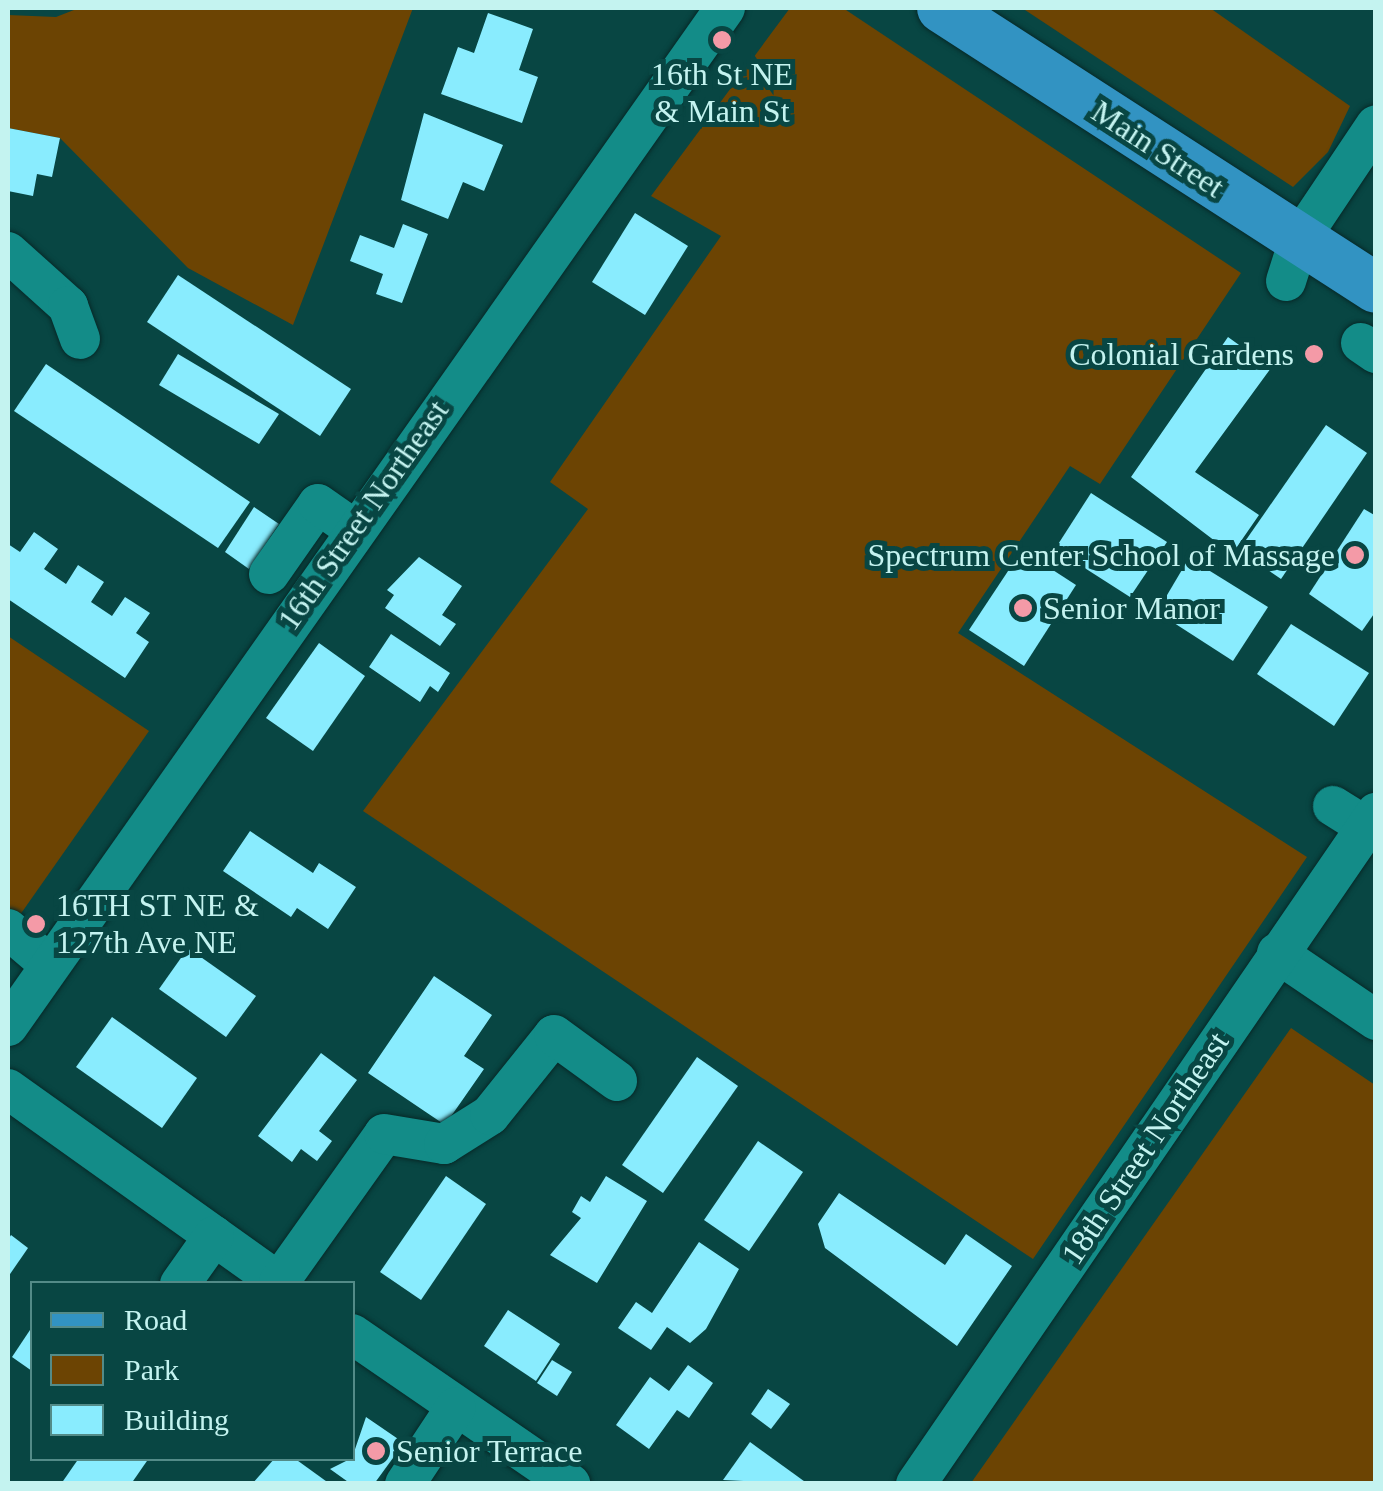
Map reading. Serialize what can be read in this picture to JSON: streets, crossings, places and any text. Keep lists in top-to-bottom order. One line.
{"streets":{"main road":["Main Street"],"street":["16th Street Northeast","18th Street Northeast"]},"places":["16th St NE & Main St","Colonial Gardens","Spectrum Center School of Massage","Senior Manor","16TH ST NE & 127th Ave NE","Senior Terrace"],"legend":["Road","Park","Building"]}
